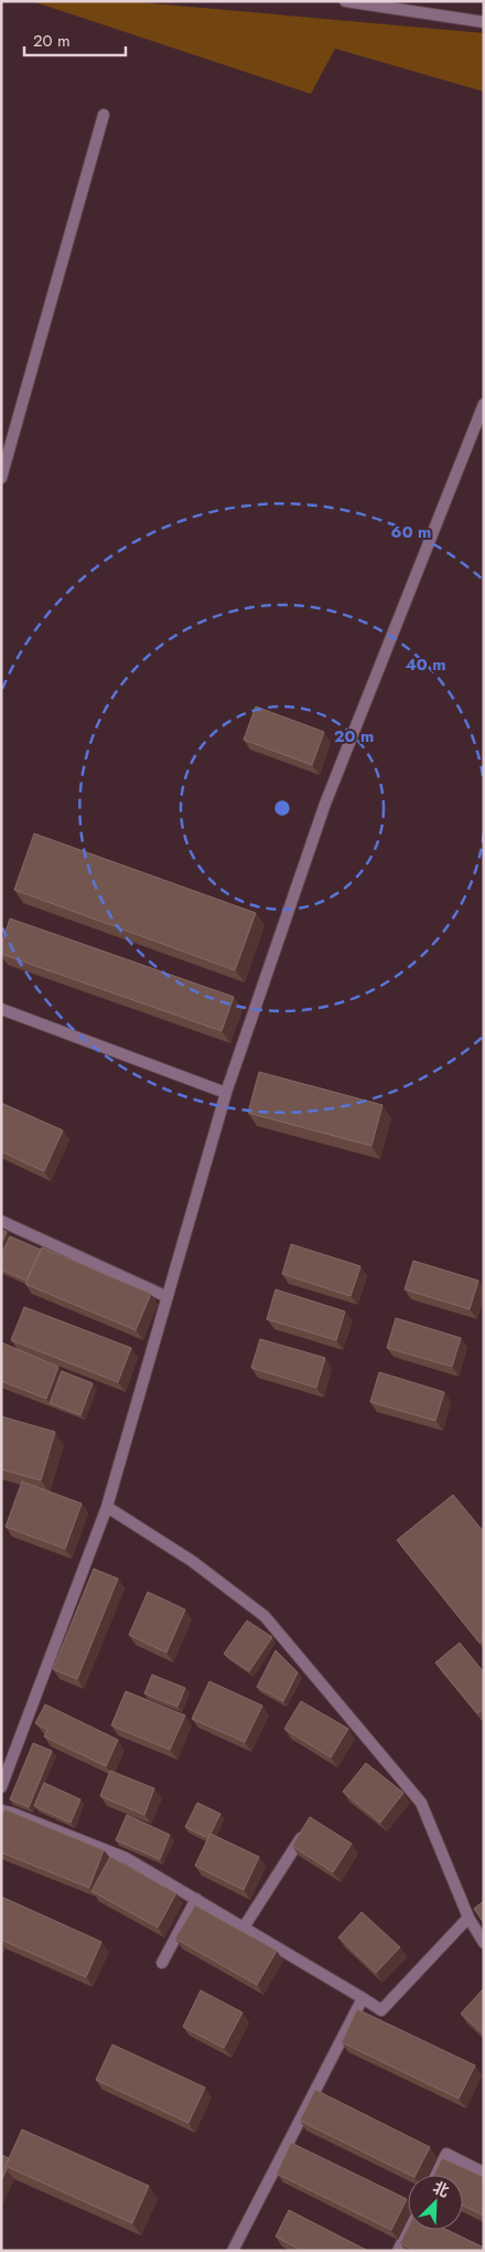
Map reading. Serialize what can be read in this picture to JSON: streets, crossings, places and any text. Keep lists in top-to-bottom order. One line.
{"scale_bar":"20 m","north":"top right","rings":["60 m","40 m","20 m"]}
